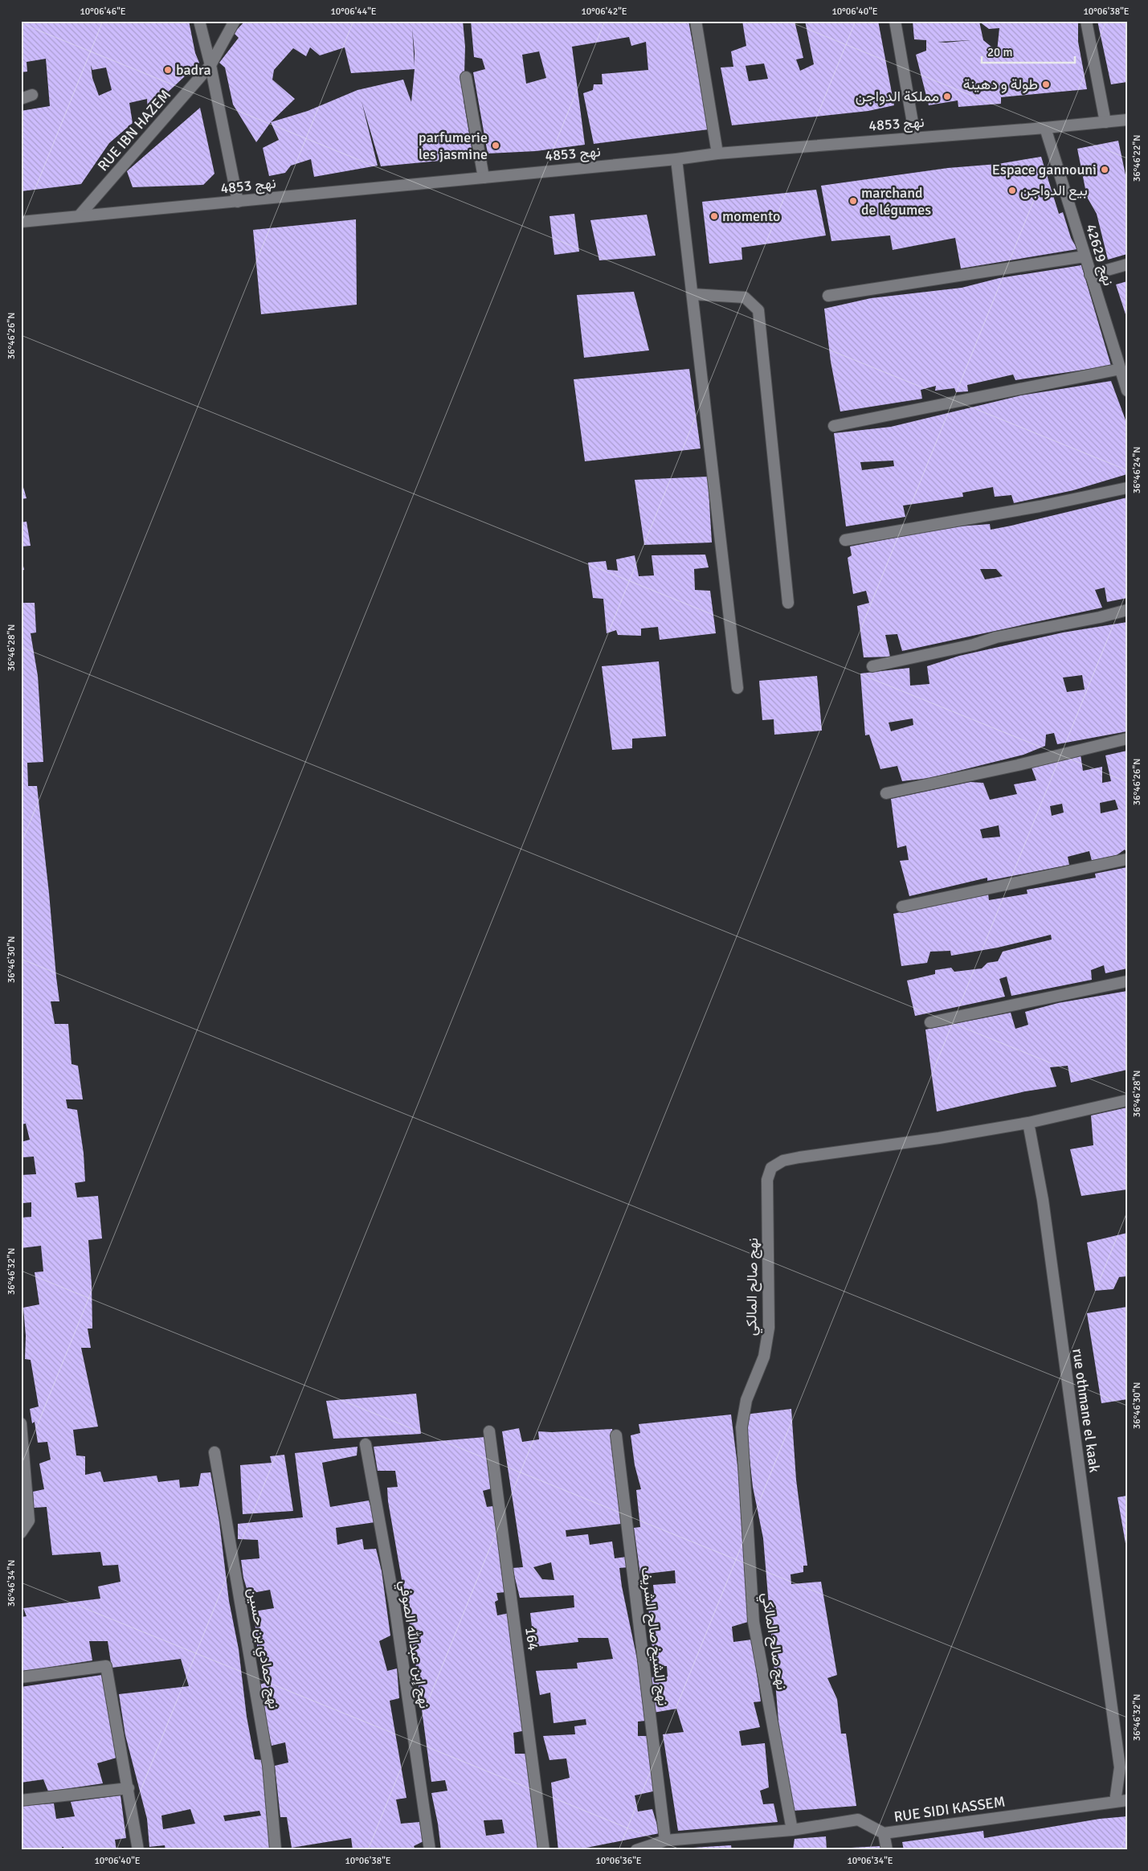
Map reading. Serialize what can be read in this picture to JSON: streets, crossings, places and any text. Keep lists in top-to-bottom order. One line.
{"streets":{"street":["نهج 4853","RUE IBN HAZEM","نهج 42629","نهج صالح المالكي","rue othmane el kaak","نهج الشيخ صالح الشريف","164","نهج إبن عبدالله الصوفي","نهج حمادي بن حسين","RUE SIDI KASSEM"]},"crossings":[["نهج 4853","RUE IBN HAZEM"],["نهج 4853","نهج 42629"],["نهج صالح المالكي","rue othmane el kaak"],["نهج صالح المالكي","RUE SIDI KASSEM"],["rue othmane el kaak","RUE SIDI KASSEM"],["نهج الشيخ صالح الشريف","RUE SIDI KASSEM"]],"places":["badra","طولة و دهينة","مملكة الدواجن","parfumerie les jasmine","Espace gannouni","بيع الدواجن","marchand de légumes","momento"],"scale_bar":"20 m","coordinates":["10°06'46\"E","10°06'44\"E","10°06'42\"E","10°06'40\"E","10°06'38\"E","36°46'22\"N","36°46'26\"N","36°46'24\"N","36°46'28\"N","36°46'30\"N","36°46'32\"N","36°46'34\"N","10°06'36\"E","10°06'34\"E"]}
